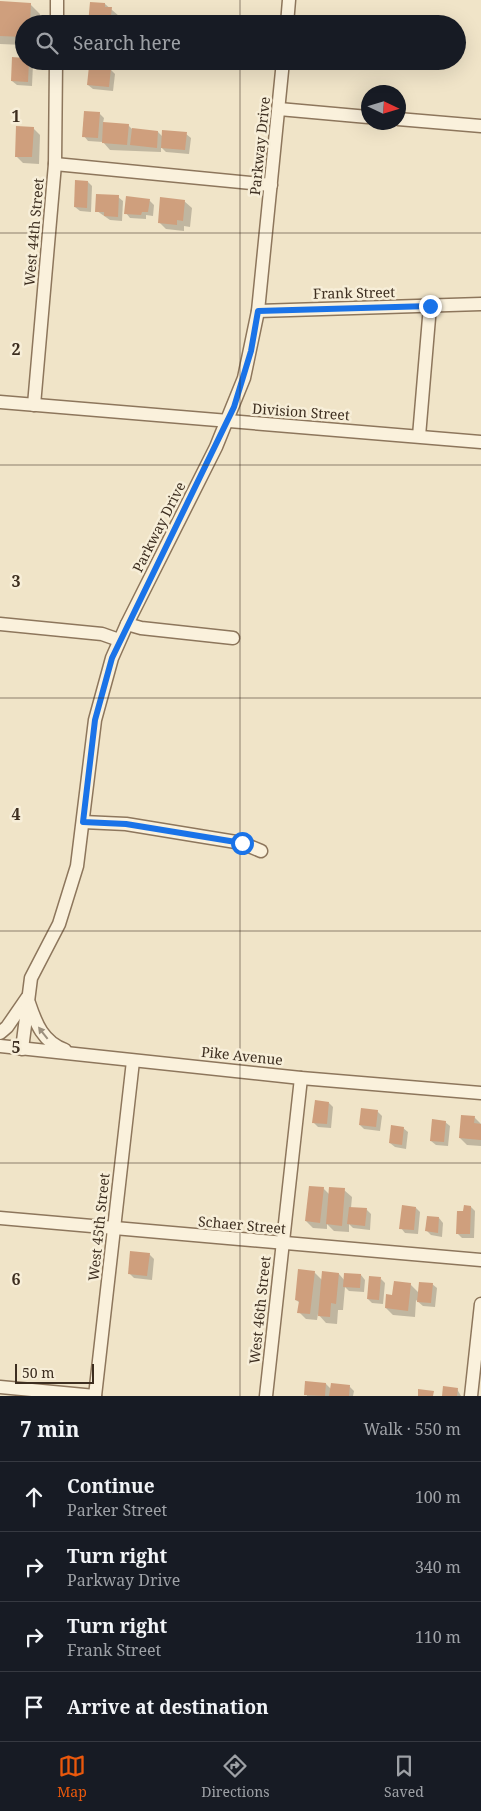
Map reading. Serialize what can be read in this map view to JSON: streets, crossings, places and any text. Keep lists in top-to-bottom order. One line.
{"streets":{"street":["Parkway Drive","West 44th Street","Frank Street","Division Street","Pike Avenue","Schaer Street","West 45th Street","West 46th Street"]},"crossings":[["Parkway Drive","Frank Street"],["Parkway Drive","Division Street"],["Parkway Drive","Pike Avenue"],["West 44th Street","Division Street"],["Pike Avenue","West 45th Street"],["Pike Avenue","West 46th Street"],["Schaer Street","West 45th Street"],["Schaer Street","West 46th Street"]],"scale_bar":"50 m","north":"right","page":{"search":"Search here","scale":"50 m","heading":["7 min","Walk · 550 m"],"list":[["Continue","Parker Street","100 m"],["Turn right","Parkway Drive","340 m"],["Turn right","Frank Street","110 m"],"Arrive at destination"],"nav":["Map","Directions","Saved"]},"grid":{"rows":["1","2","3","4","5","6"]}}
